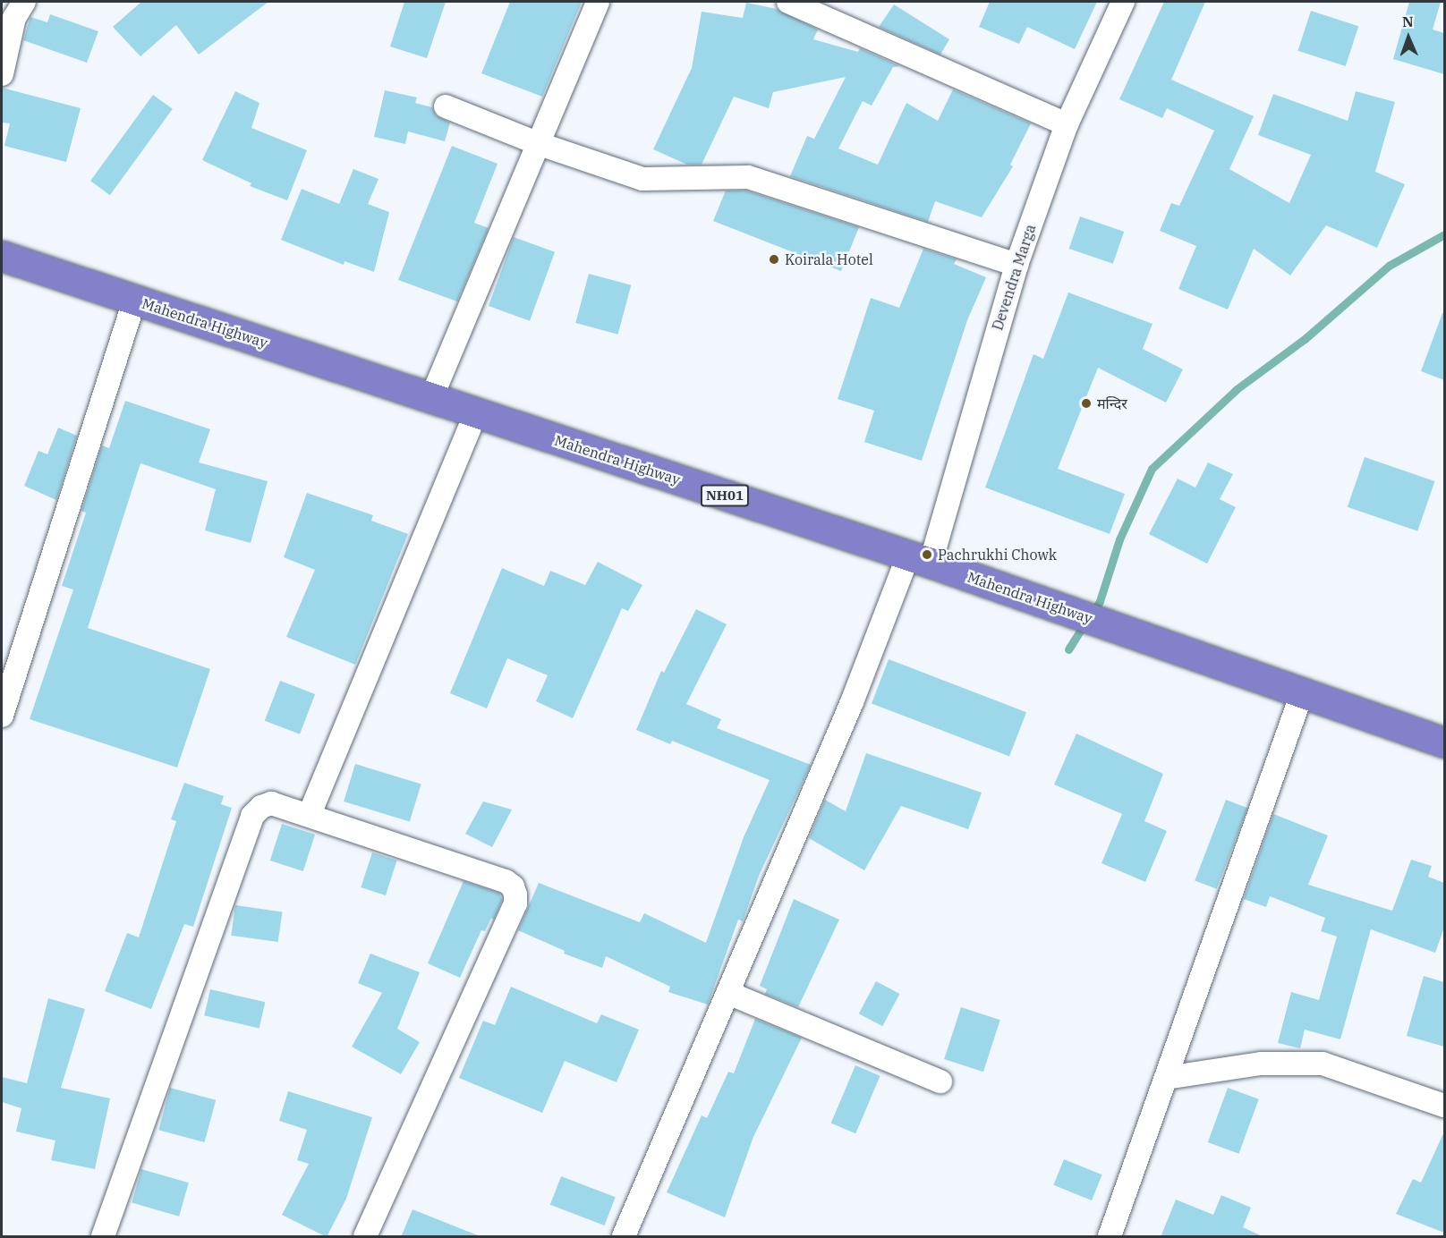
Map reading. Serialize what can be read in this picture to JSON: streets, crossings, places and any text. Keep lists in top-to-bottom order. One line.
{"streets":{"highway":["Mahendra Highway","NH01"],"street":["Devendra Marga"]},"crossings":[["Devendra Marga","Mahendra Highway"]],"places":["Koirala Hotel","मन्दिर","Pachrukhi Chowk"],"north":"top"}
